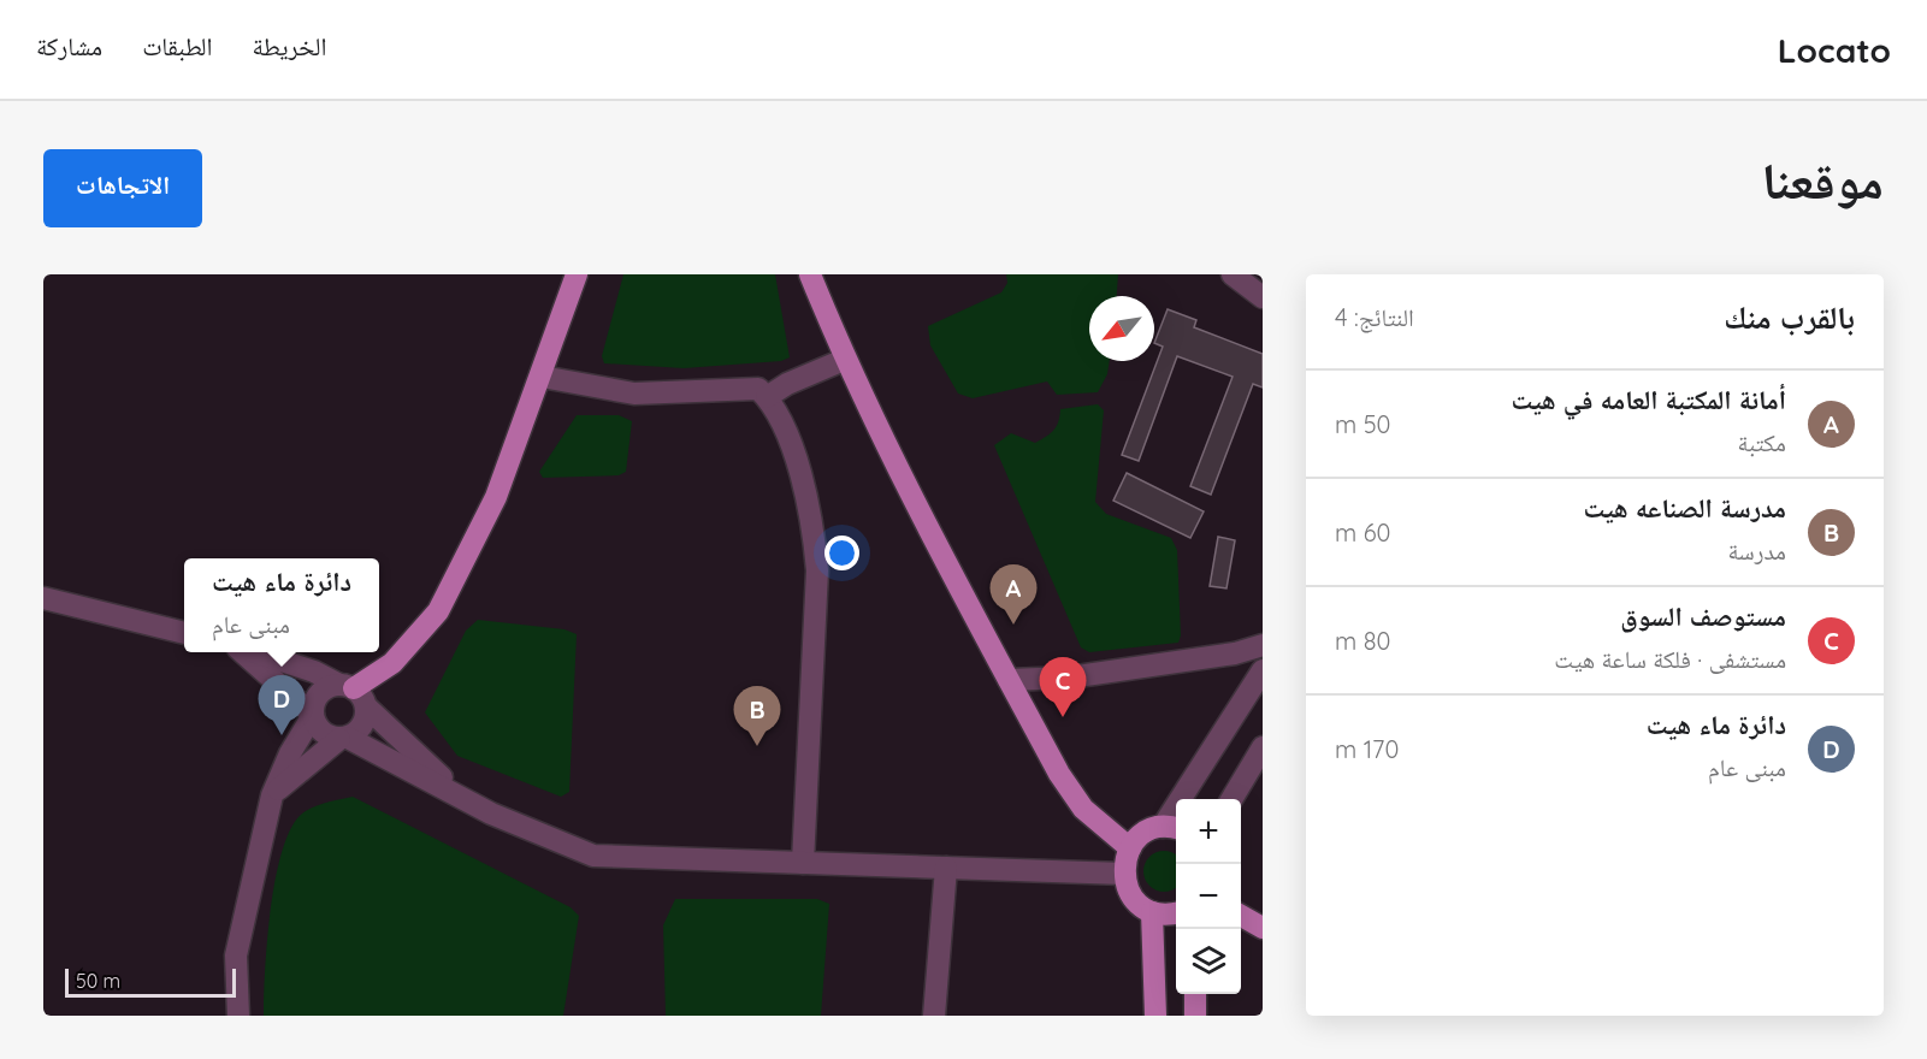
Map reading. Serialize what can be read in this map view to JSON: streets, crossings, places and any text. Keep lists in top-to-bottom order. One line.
{"scale_bar":"50 m","north":"bottom left","page":{"header":"Locato","nav":["الخريطة","الطبقات","مشاركة"],"title":"موقعنا","buttons":"الاتجاهات","heading":["بالقرب منك","النتائج: 4"],"list":[{"mark":"A","name":"أمانة المكتبة العامه في هيت","note":"مكتبة","value":"50 m"},{"mark":"B","name":"مدرسة الصناعه هيت","note":"مدرسة","value":"60 m"},{"mark":"C","name":"مستوصف السوق","note":"مستشفى · فلكة ساعة هيت","value":"80 m"},{"mark":"D","name":"دائرة ماء هيت","note":"مبنى عام","value":"170 m"}],"popup":["دائرة ماء هيت","مبنى عام"],"pins":["A","C","D","B"],"map_buttons":["+","−"],"scale":"50 m"}}
